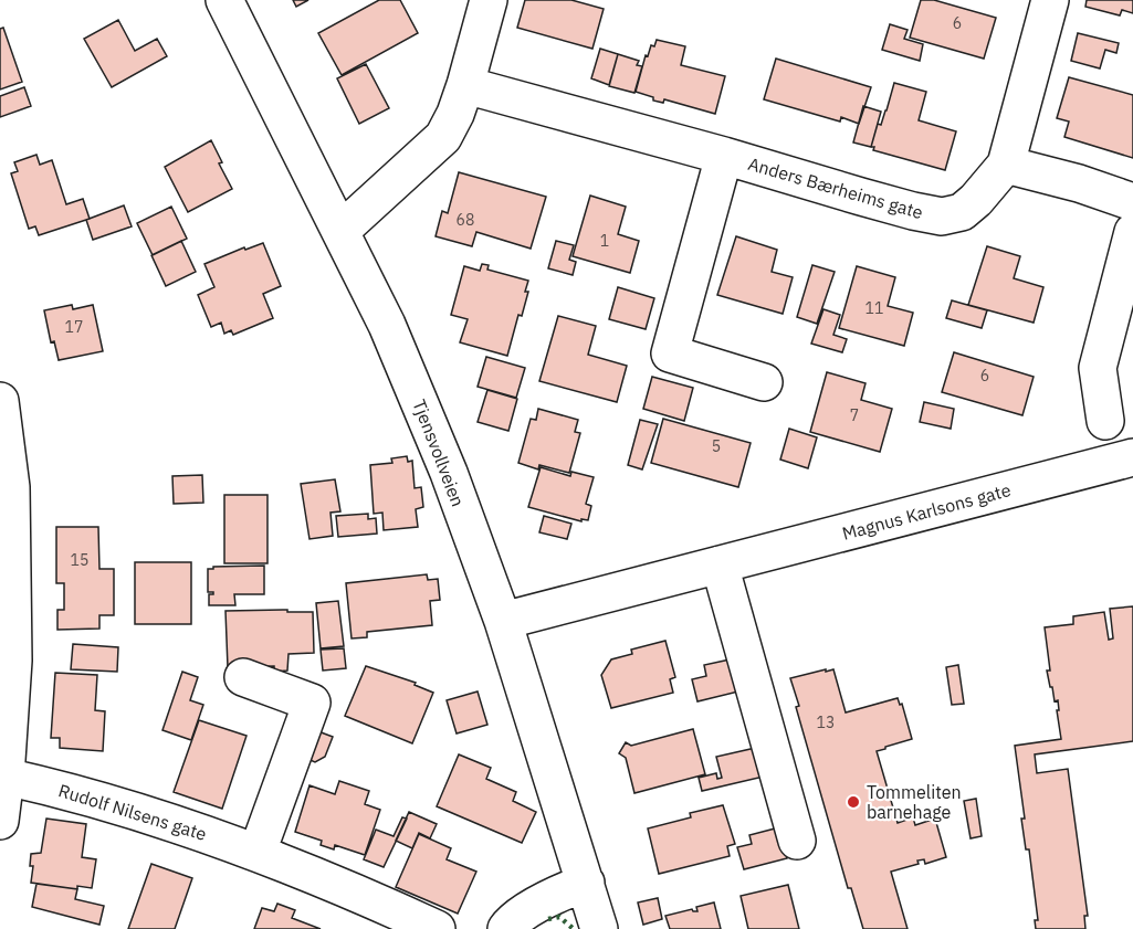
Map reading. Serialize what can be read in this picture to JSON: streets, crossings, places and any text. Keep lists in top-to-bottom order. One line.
{"streets":{"street":["Anders Bærheims gate","Tjensvollveien","Magnus Karlsons gate","Rudolf Nilsens gate"]},"crossings":[["Tjensvollveien","Magnus Karlsons gate"]],"places":["Tommeliten barnehage"],"house_numbers":["6","68","1","11","17","6","7","5","15","13"]}
